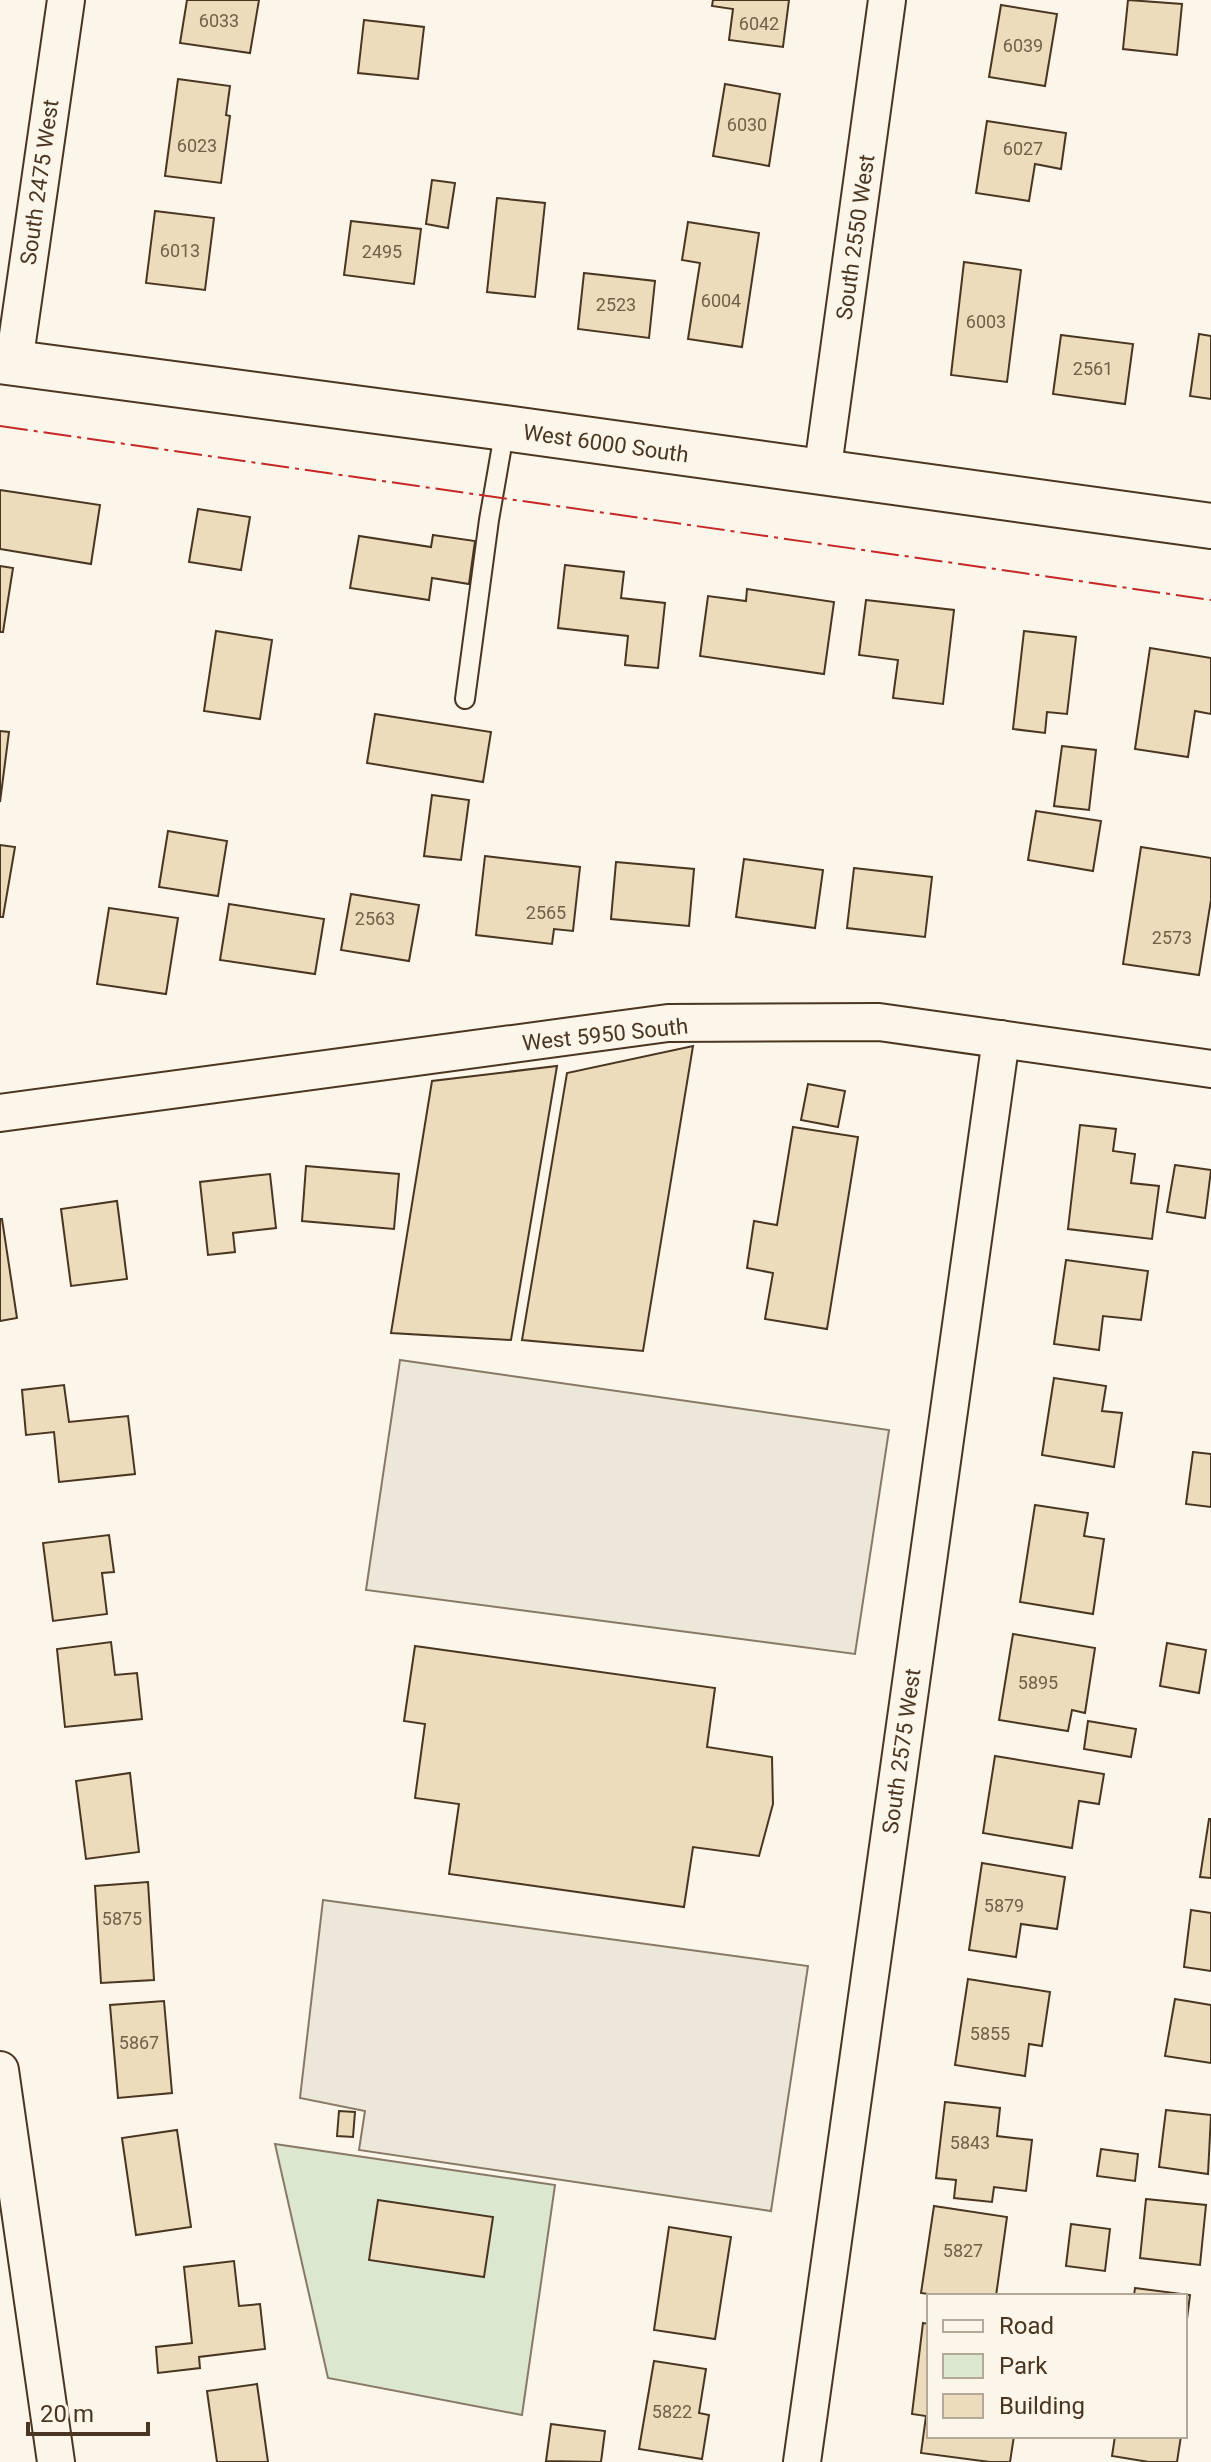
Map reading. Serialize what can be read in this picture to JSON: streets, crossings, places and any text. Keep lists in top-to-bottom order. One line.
{"streets":{"street":["South 2475 West","South 2550 West","West 6000 South","West 5950 South","South 2575 West"]},"crossings":[["South 2475 West","West 6000 South"],["South 2550 West","West 6000 South"],["West 5950 South","South 2575 West"]],"house_numbers":["6033","6042","6039","6030","6023","6027","6013","2495","6004","2523","6003","2561","2565","2563","2573","5895","5879","5875","5855","5867","5843","5827","5822"],"legend":["Road","Park","Building"],"scale_bar":"20 m"}
